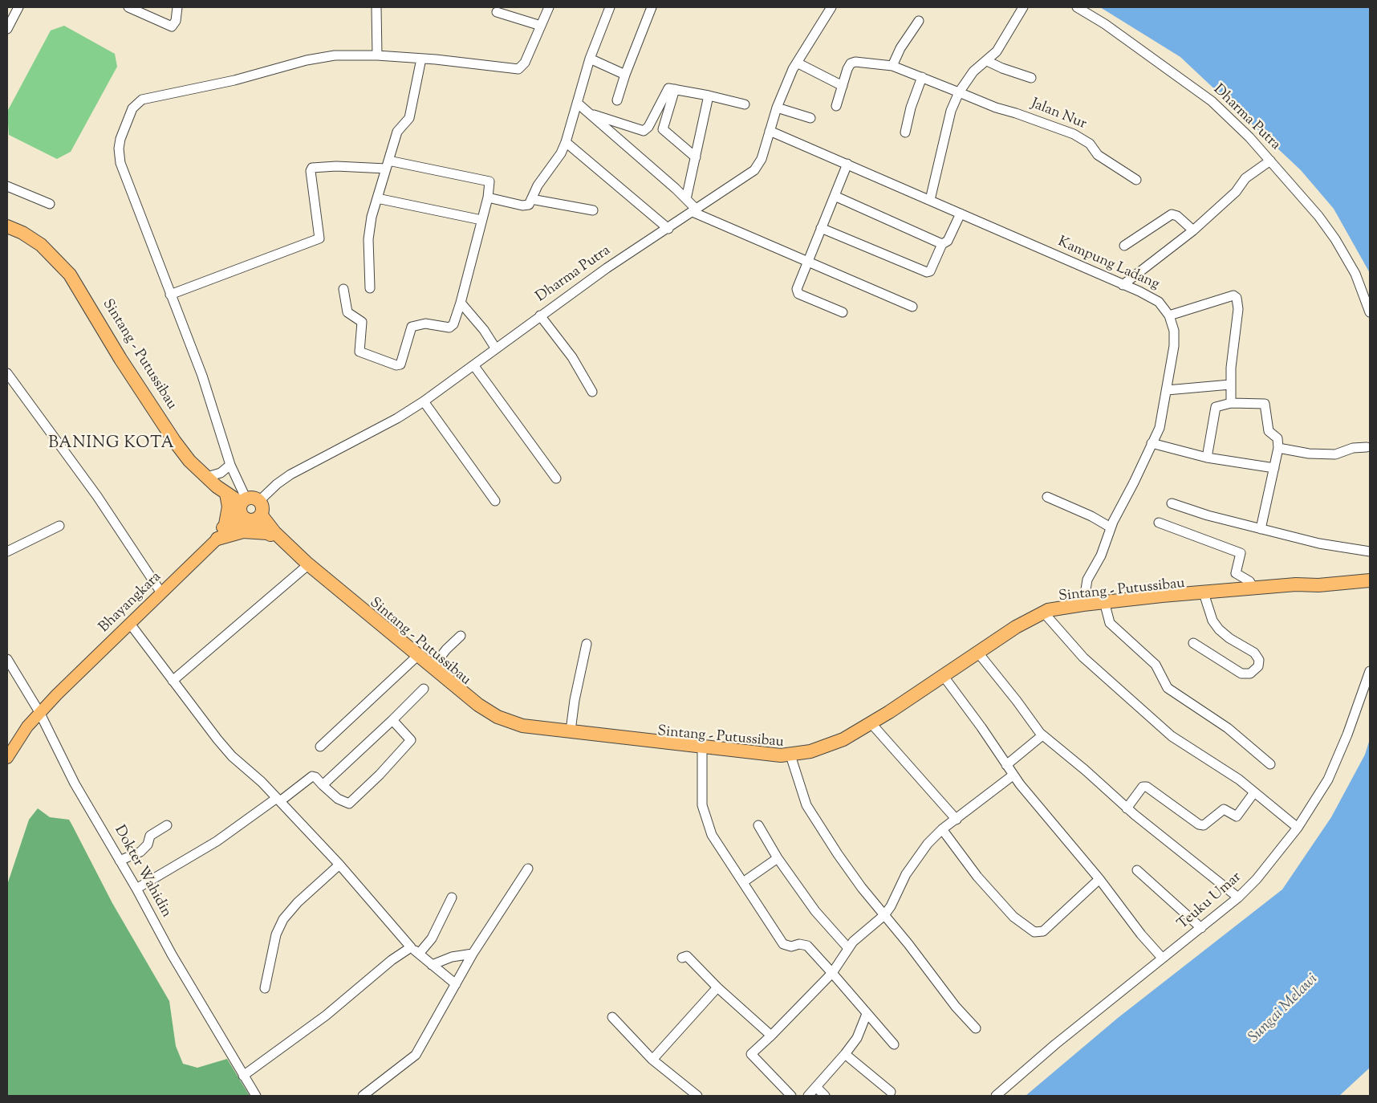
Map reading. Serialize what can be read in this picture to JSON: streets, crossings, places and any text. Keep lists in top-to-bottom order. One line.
{"streets":{"highway":["Sintang - Putussibau"],"main road":["Bhayangkara"],"street":["Jalan Nur","Dharma Putra","Kampung Ladang","Dokter Wahidin","Teuku Umar"]},"crossings":[["Dharma Putra","Kampung Ladang"],["Dharma Putra","Sintang - Putussibau"],["Dharma Putra","Bhayangkara"],["Kampung Ladang","Sintang - Putussibau"],["Sintang - Putussibau","Bhayangkara"],["Bhayangkara","Dokter Wahidin"]],"districts":["BANING KOTA"],"water":["Sungai Melawi"]}
